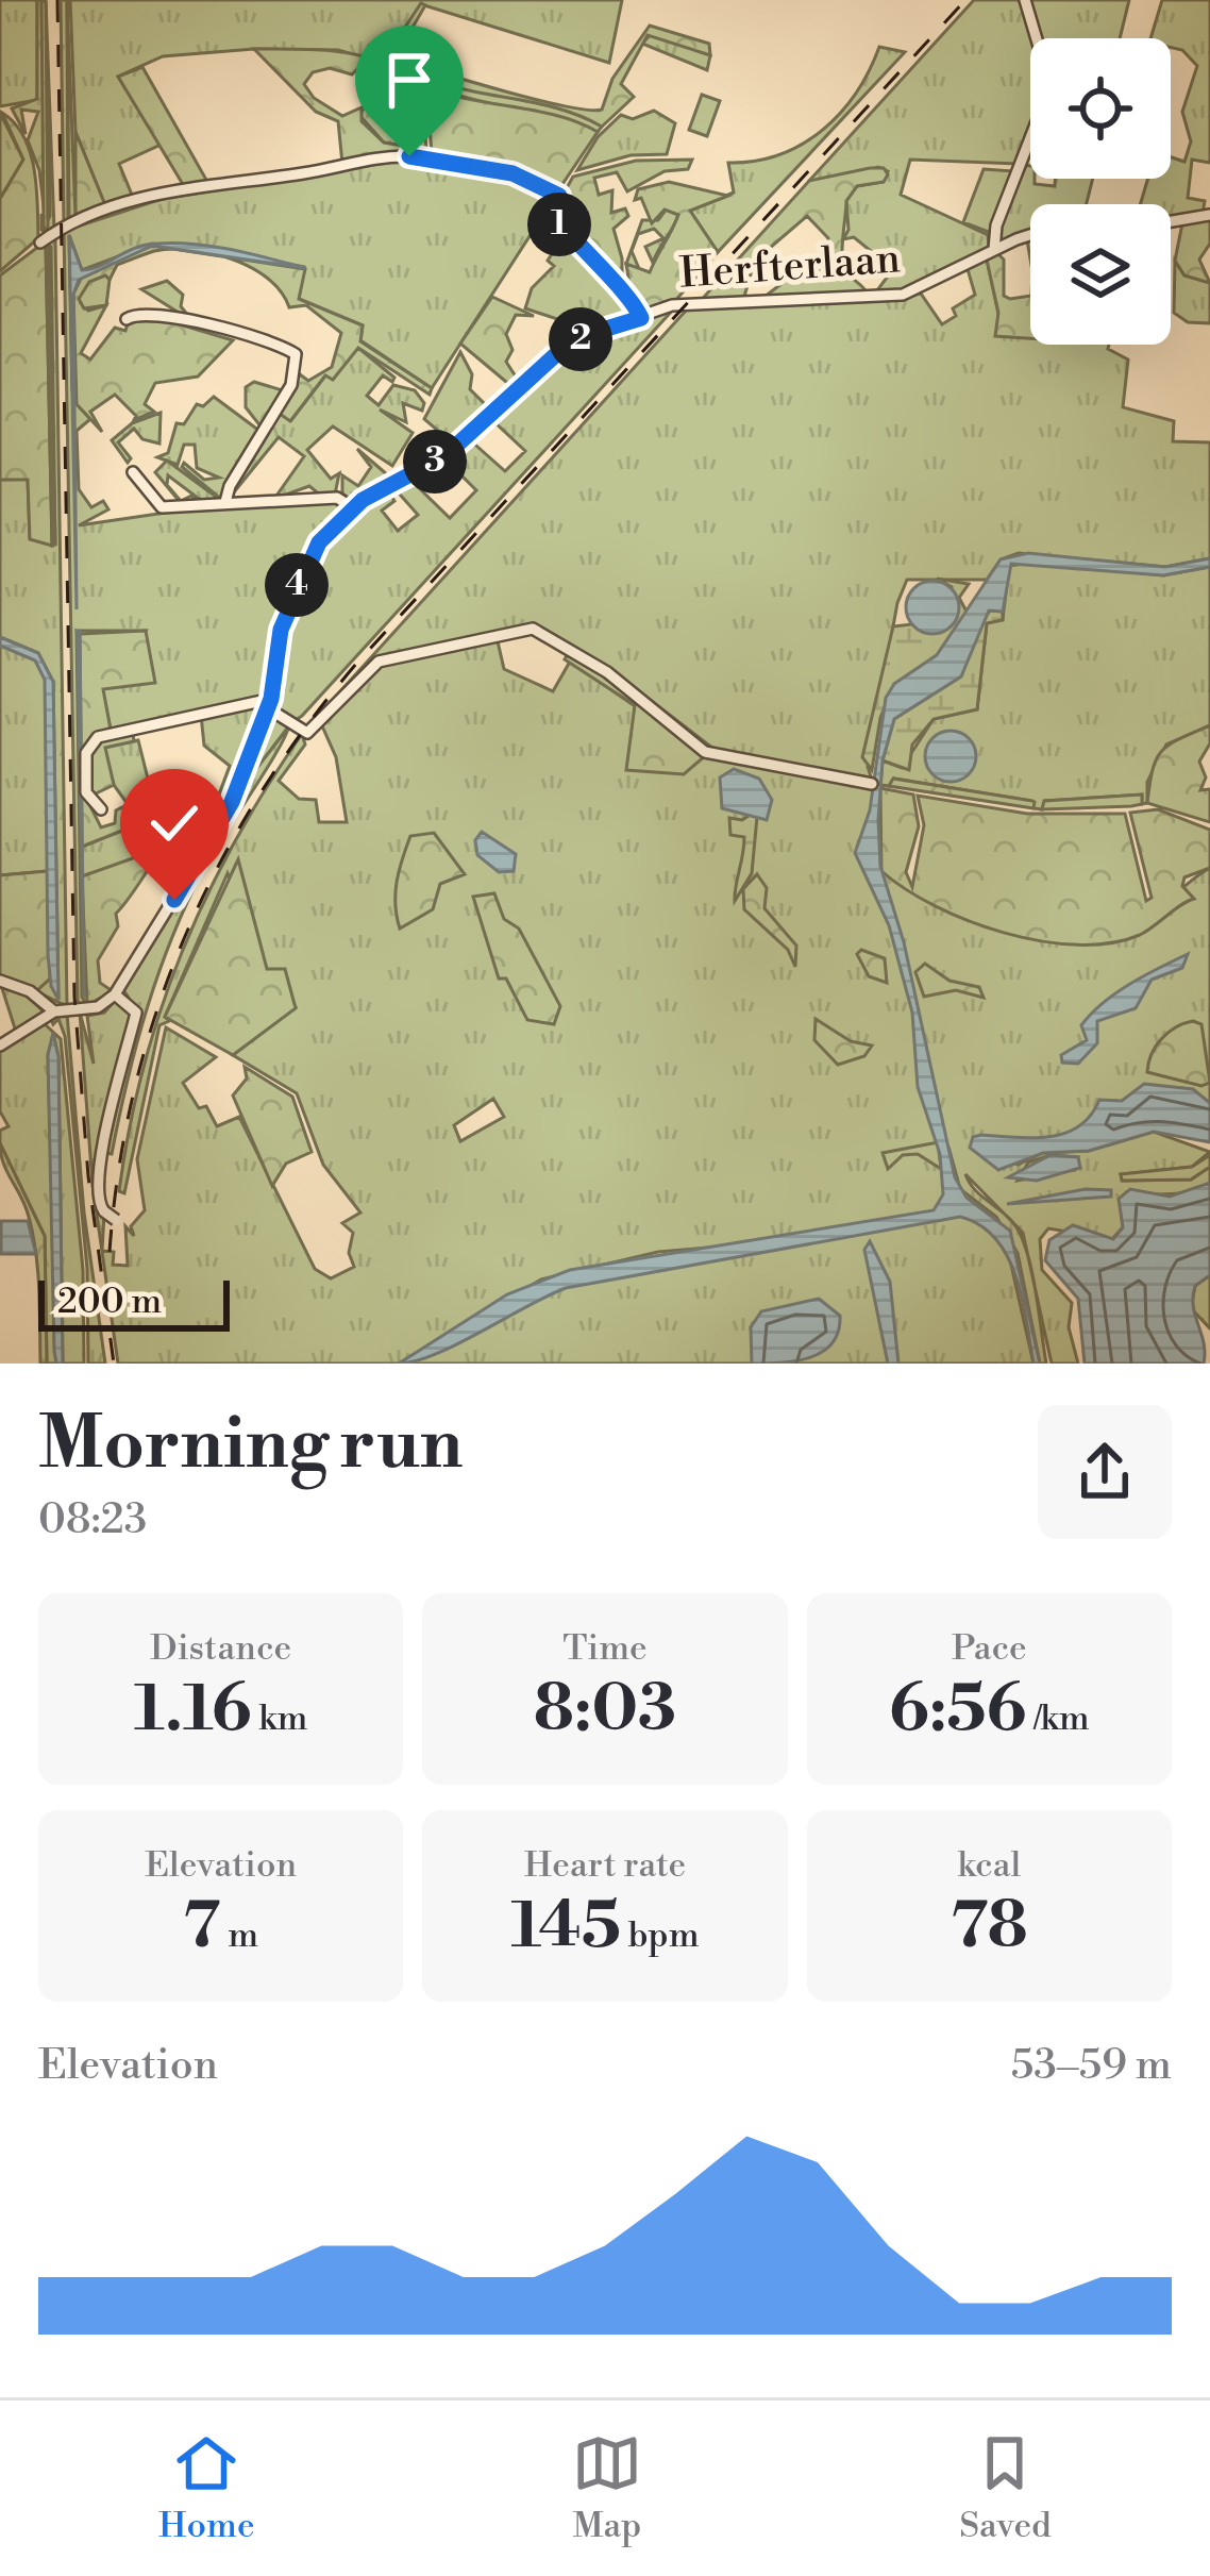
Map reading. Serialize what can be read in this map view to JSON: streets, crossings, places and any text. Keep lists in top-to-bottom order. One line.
{"streets":{"street":["Herfterlaan"]},"scale_bar":"200 m","page":{"pins":["1","2","3","4"],"scale":"200 m","heading":["Morning run","08:23"],"stats":[["Distance","1.16 km"],["Time","8:03"],["Pace","6:56 /km"],["Elevation","7 m"],["Heart rate","145 bpm"],["kcal","78"]],"chart":["Elevation","53–59 m"],"tabs":["Home","Map","Saved"]}}
